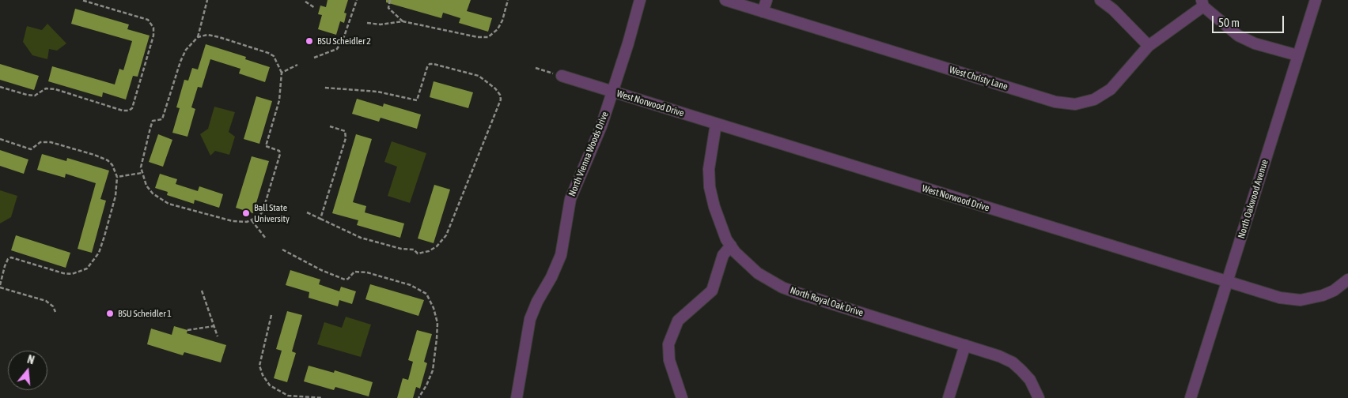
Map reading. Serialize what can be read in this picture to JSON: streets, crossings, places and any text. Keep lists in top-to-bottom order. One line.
{"streets":{"street":["West Christy Lane","West Norwood Drive","North Vienna Woods Drive","North Oakwood Avenue","North Royal Oak Drive"]},"crossings":[["West Norwood Drive","North Vienna Woods Drive"],["West Norwood Drive","North Oakwood Avenue"],["West Norwood Drive","North Royal Oak Drive"]],"places":["BSU Scheidler 2","Ball State University","BSU Scheidler 1"],"scale_bar":"50 m","north":"top"}
